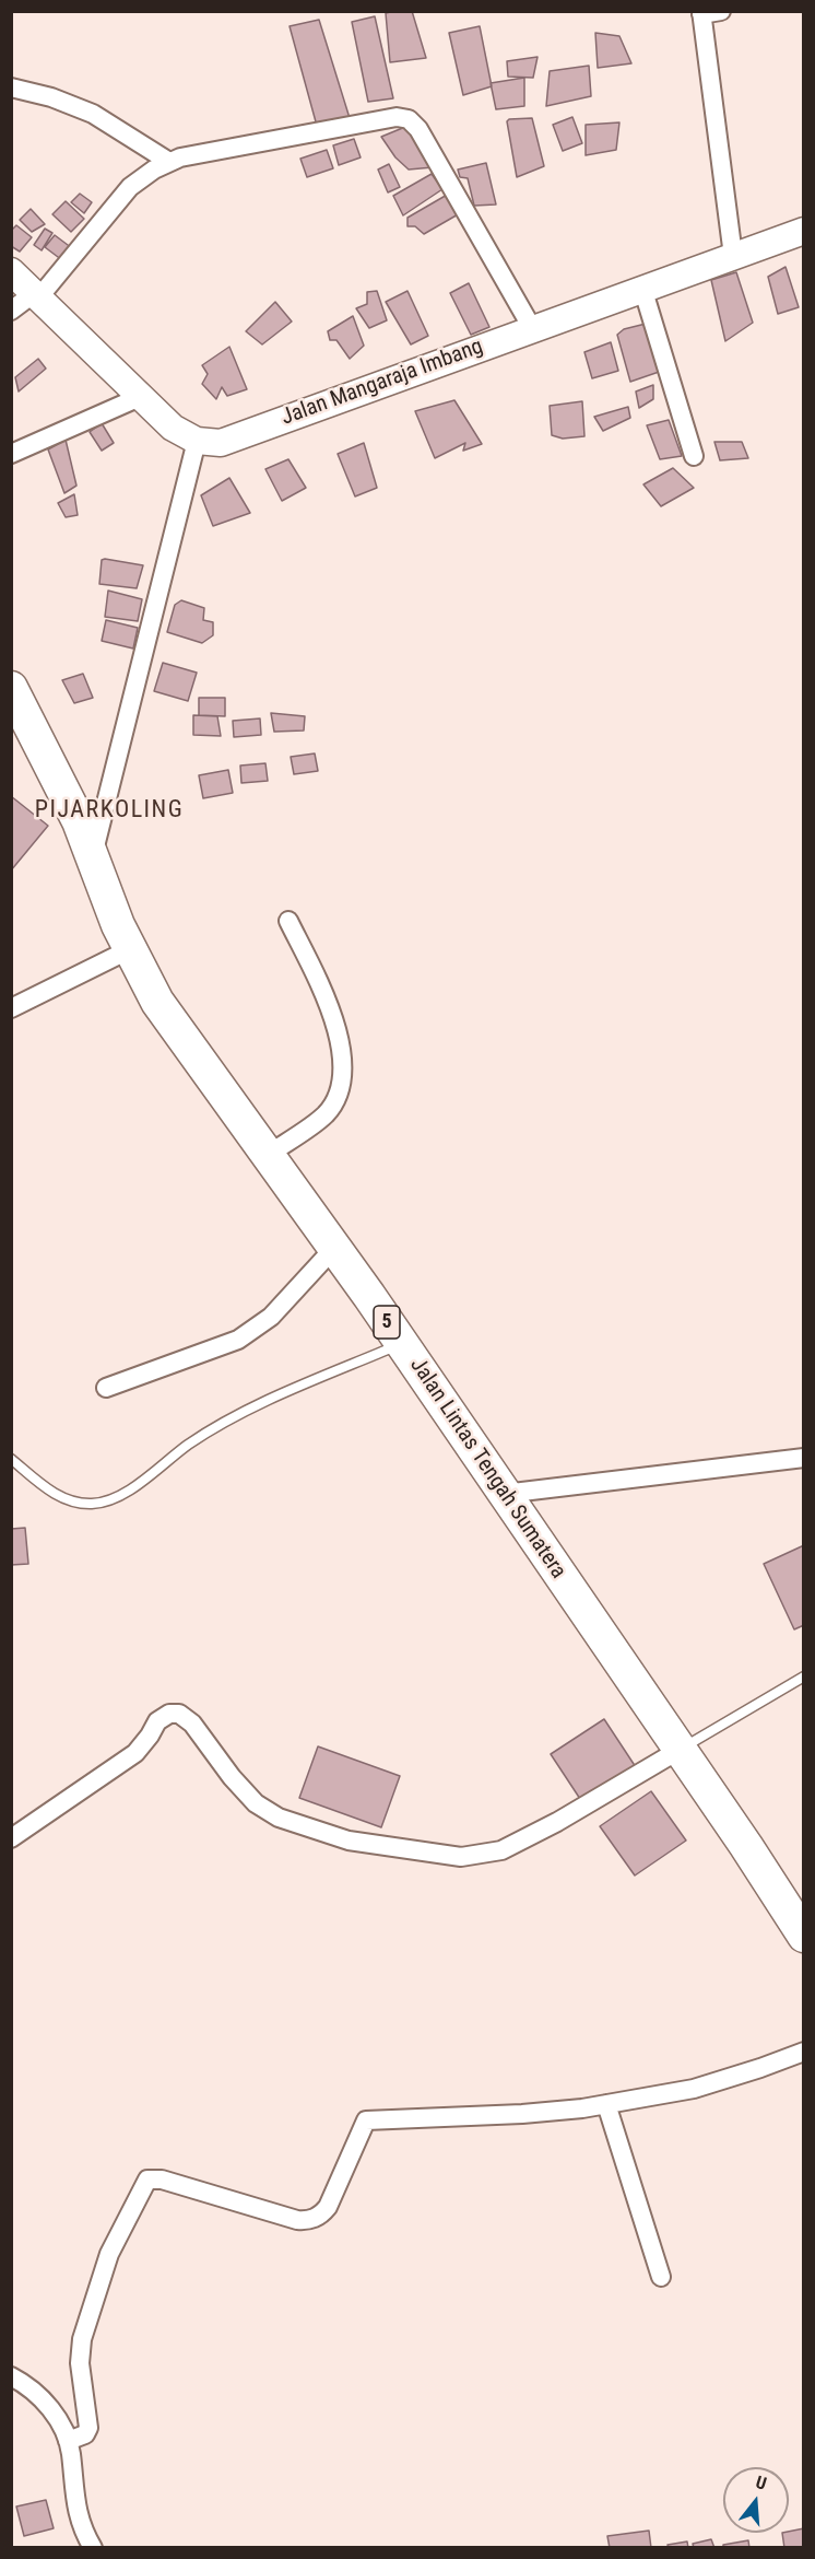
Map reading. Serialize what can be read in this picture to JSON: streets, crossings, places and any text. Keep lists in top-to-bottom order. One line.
{"streets":{"highway":["5","Jalan Lintas Tengah Sumatera"],"street":["Jalan Mangaraja Imbang"]},"districts":["PIJARKOLING"],"north":"top"}
